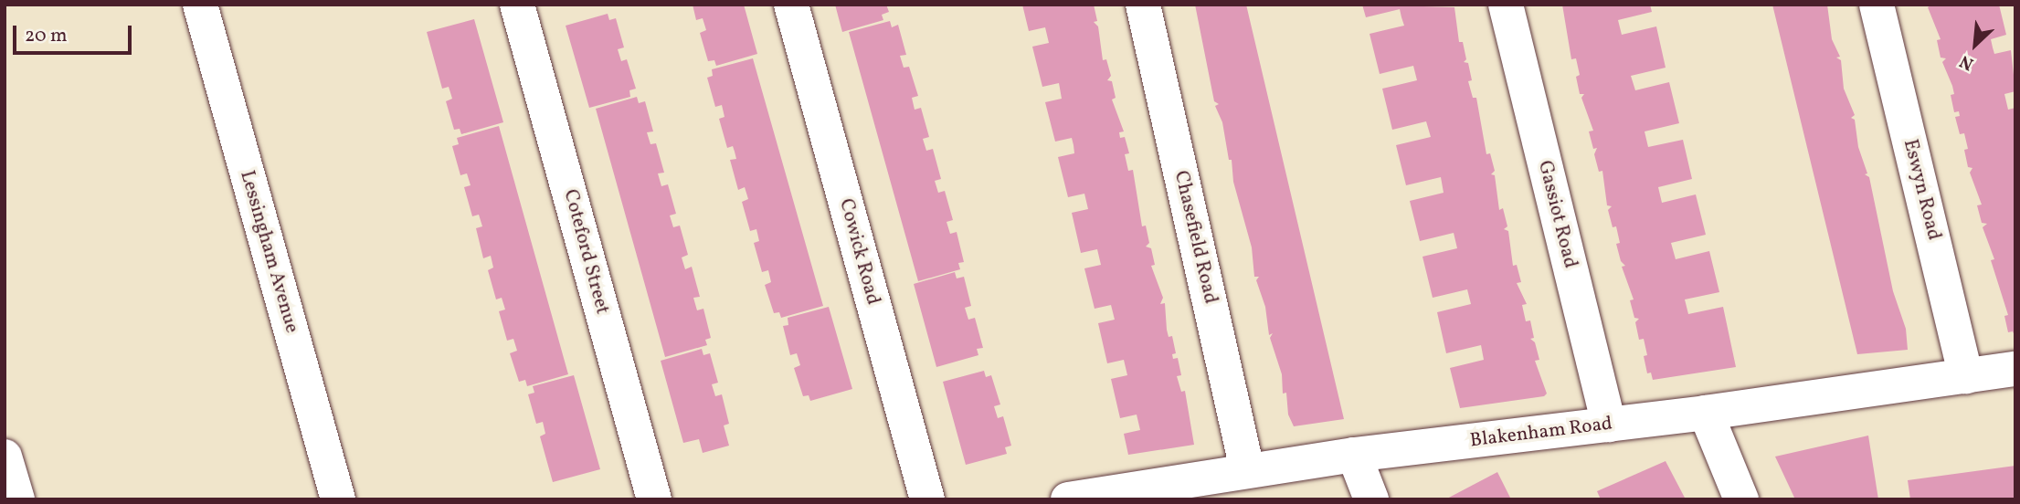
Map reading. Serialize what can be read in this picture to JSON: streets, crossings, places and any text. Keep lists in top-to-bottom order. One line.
{"streets":{"street":["Eswyn Road","Gassiot Road","Chasefield Road","Lessingham Avenue","Coteford Street","Cowick Road","Blakenham Road"]},"crossings":[["Eswyn Road","Blakenham Road"],["Gassiot Road","Blakenham Road"],["Chasefield Road","Blakenham Road"]],"scale_bar":"20 m","north":"bottom left"}
